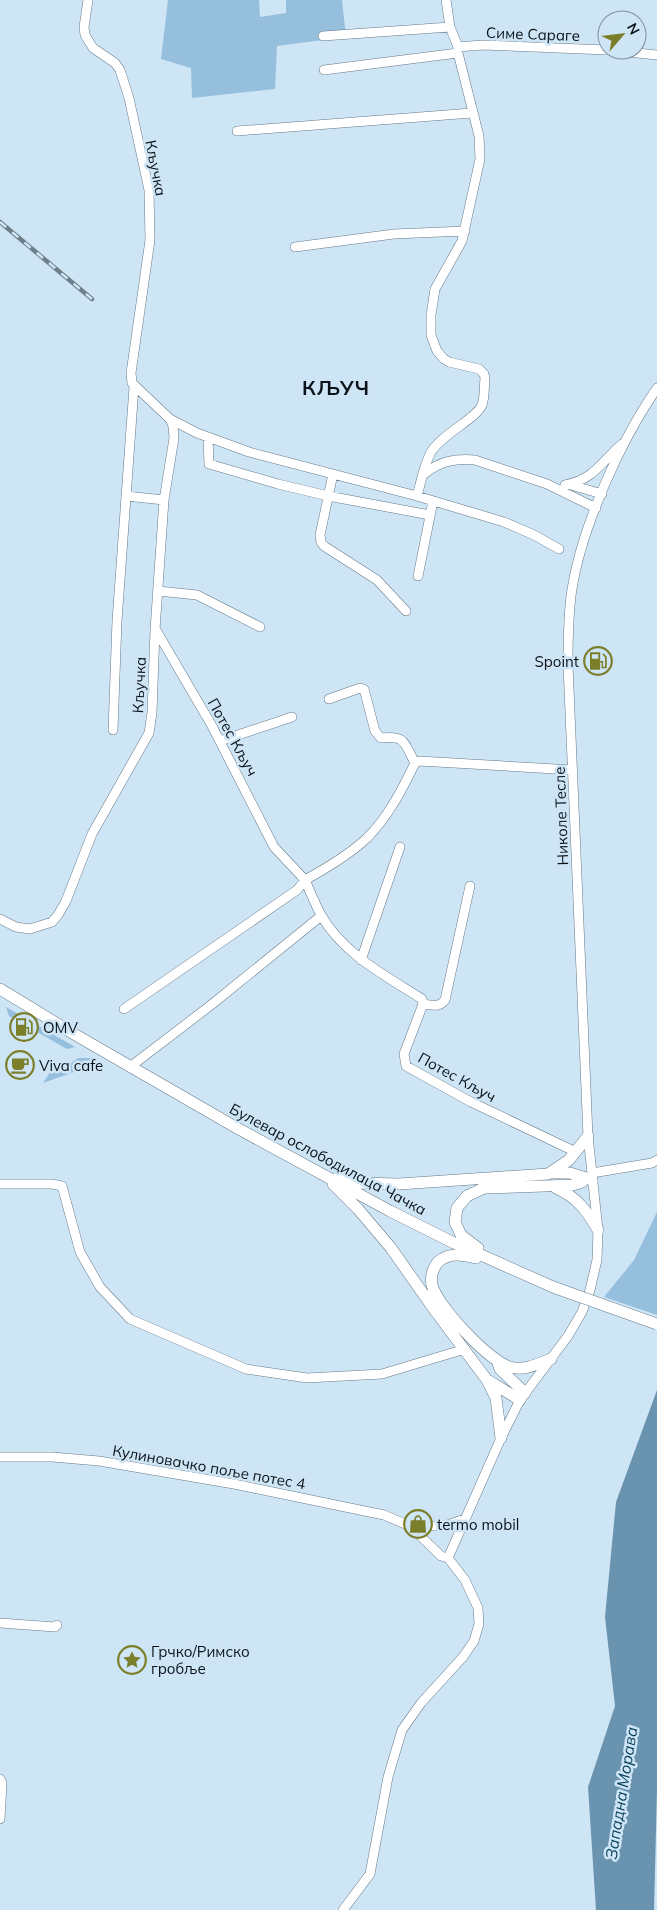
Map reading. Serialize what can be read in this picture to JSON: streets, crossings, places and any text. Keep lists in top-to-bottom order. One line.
{"streets":{"main road":["Булевар ослободилаца Чачка"],"street":["Симе Сараге","Кључка","Потес Кључ","Николе Тесле","Кулиновачко поље потес 4"]},"crossings":[["Кључка","Потес Кључ"]],"districts":["КЉУЧ"],"water":["Западна Морава"],"places":{"fuel station":["Spoint","OMV"],"cafe":["Viva cafe"],"shop":["termo mobil"],"place":["Грчко/Римско гробље"]},"north":"top right"}
